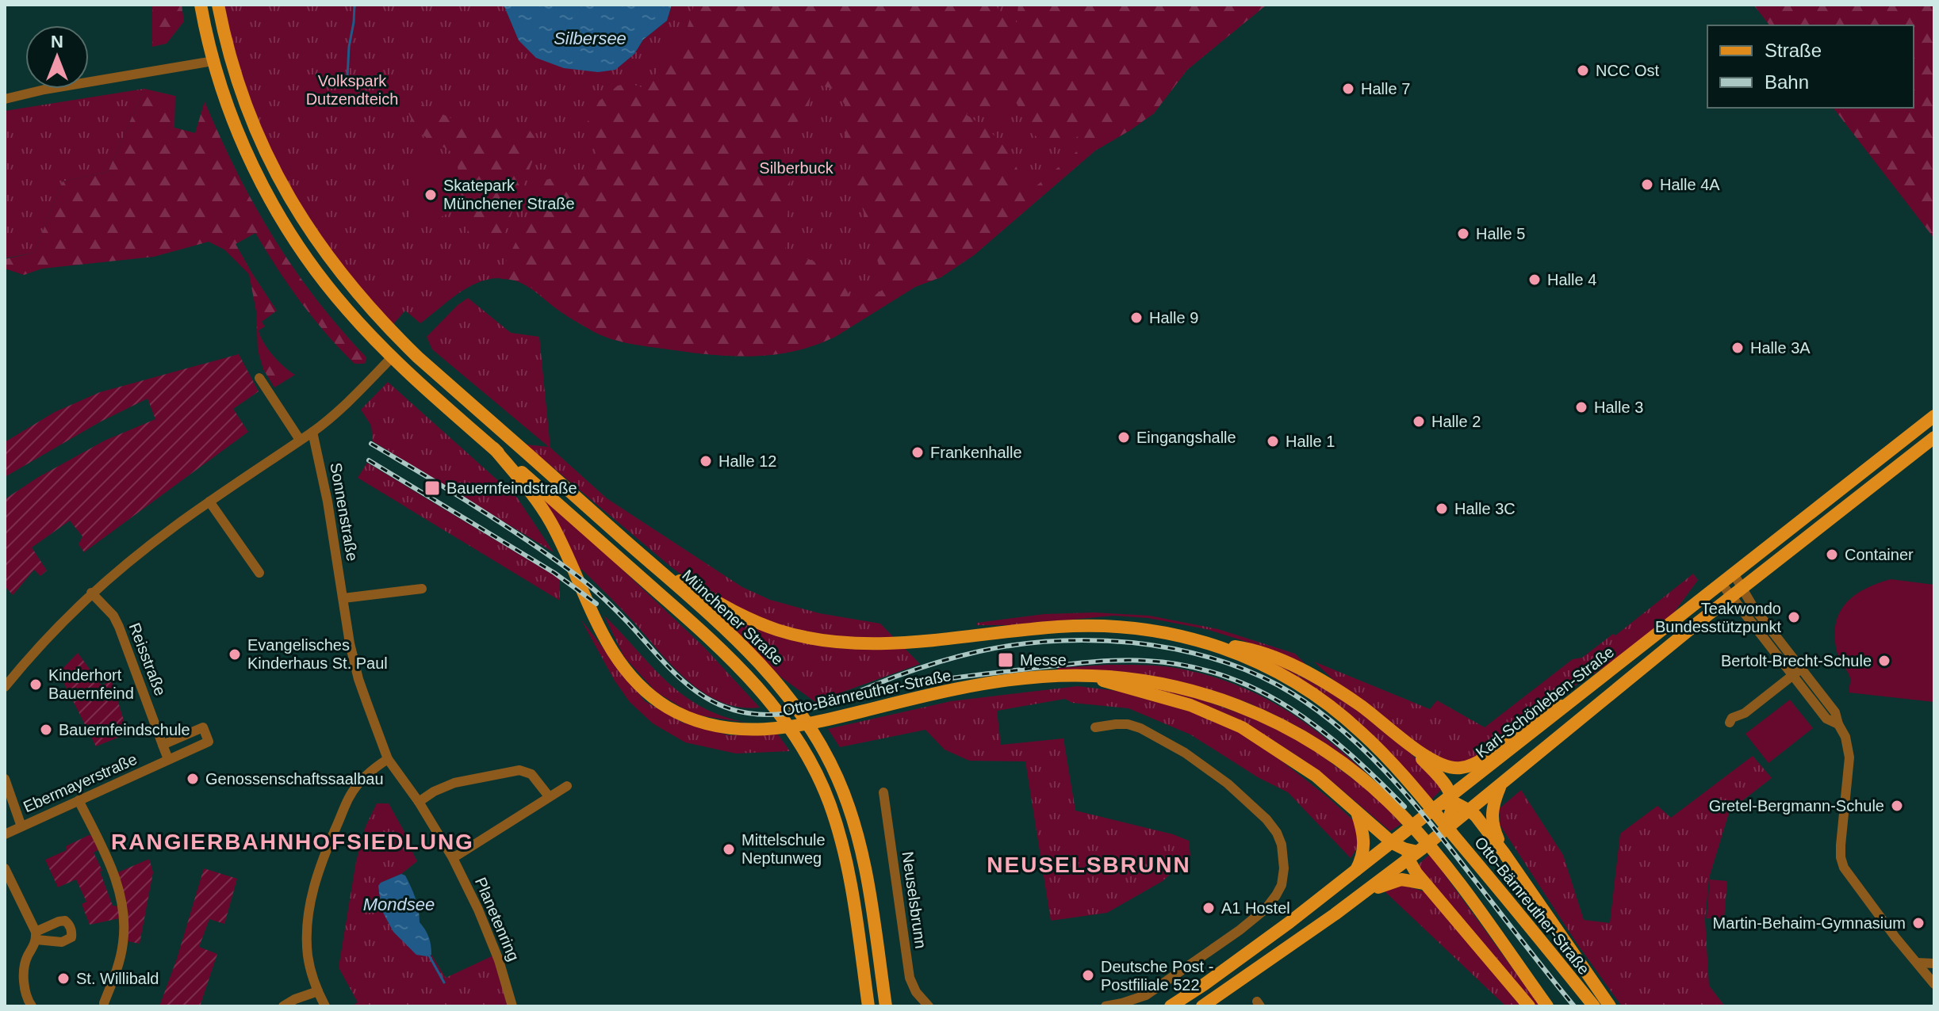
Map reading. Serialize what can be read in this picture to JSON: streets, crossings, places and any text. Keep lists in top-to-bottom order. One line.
{"streets":{"main road":["Münchener Straße","Otto-Bärnreuther-Straße","Karl-Schönleben-Straße"],"street":["Sonnenstraße","Reisstraße","Ebermayerstraße","Neuselsbrunn","Planetenring"]},"crossings":[["Sonnenstraße","Planetenring"],["Münchener Straße","Otto-Bärnreuther-Straße"],["Reisstraße","Ebermayerstraße"],["Otto-Bärnreuther-Straße","Karl-Schönleben-Straße"]],"districts":["RANGIERBAHNHOFSIEDLUNG","NEUSELSBRUNN"],"water":["Silbersee","Mondsee"],"parks":["Volkspark Dutzendteich","Silberbuck"],"places":{"other":["NCC Ost","Halle 7","Halle 4A","Skatepark Münchener Straße","Halle 5","Halle 4","Halle 9","Halle 3A","Halle 3","Halle 2","Eingangshalle","Halle 1","Frankenhalle","Halle 12","Halle 3C","Container","Teakwondo Bundesstützpunkt","Evangelisches Kinderhaus St. Paul","Bertolt-Brecht-Schule","Kinderhort Bauernfeind","Bauernfeindschule","Genossenschaftssaalbau","Gretel-Bergmann-Schule","Mittelschule Neptunweg","A1 Hostel","Martin-Behaim-Gymnasium","Deutsche Post - Postfiliale 522","St. Willibald"],"transit":["Bauernfeindstraße","Messe"]},"legend":["Straße","Bahn"],"north":"top"}
